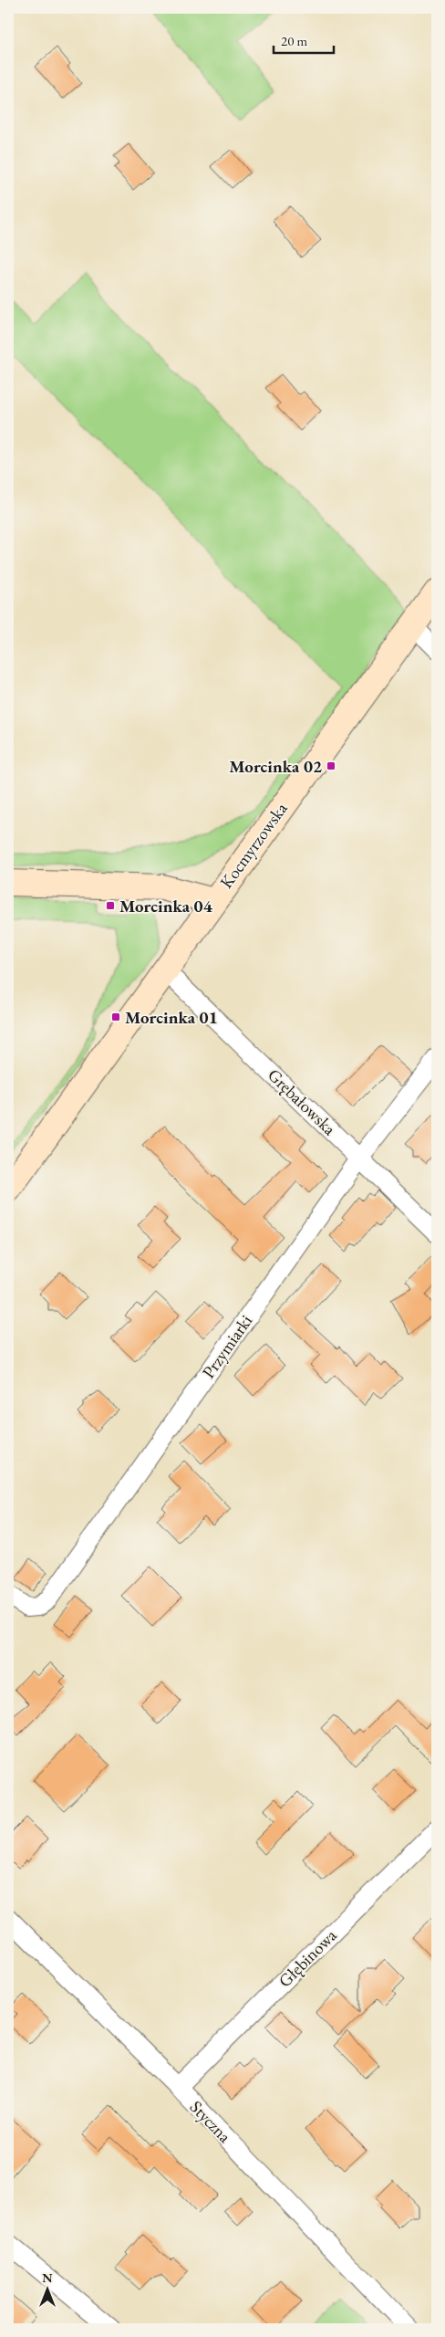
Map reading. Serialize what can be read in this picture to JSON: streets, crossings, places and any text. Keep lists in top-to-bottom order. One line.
{"streets":{"main road":["Kocmyrzowska"],"street":["Grębałowska","Przymiarki","Głębinowa","Styczna"]},"crossings":[["Kocmyrzowska","Grębałowska"],["Grębałowska","Przymiarki"],["Głębinowa","Styczna"]],"places":{"transit":["Morcinka 02","Morcinka 04","Morcinka 01"]},"scale_bar":"20 m","north":"top"}
